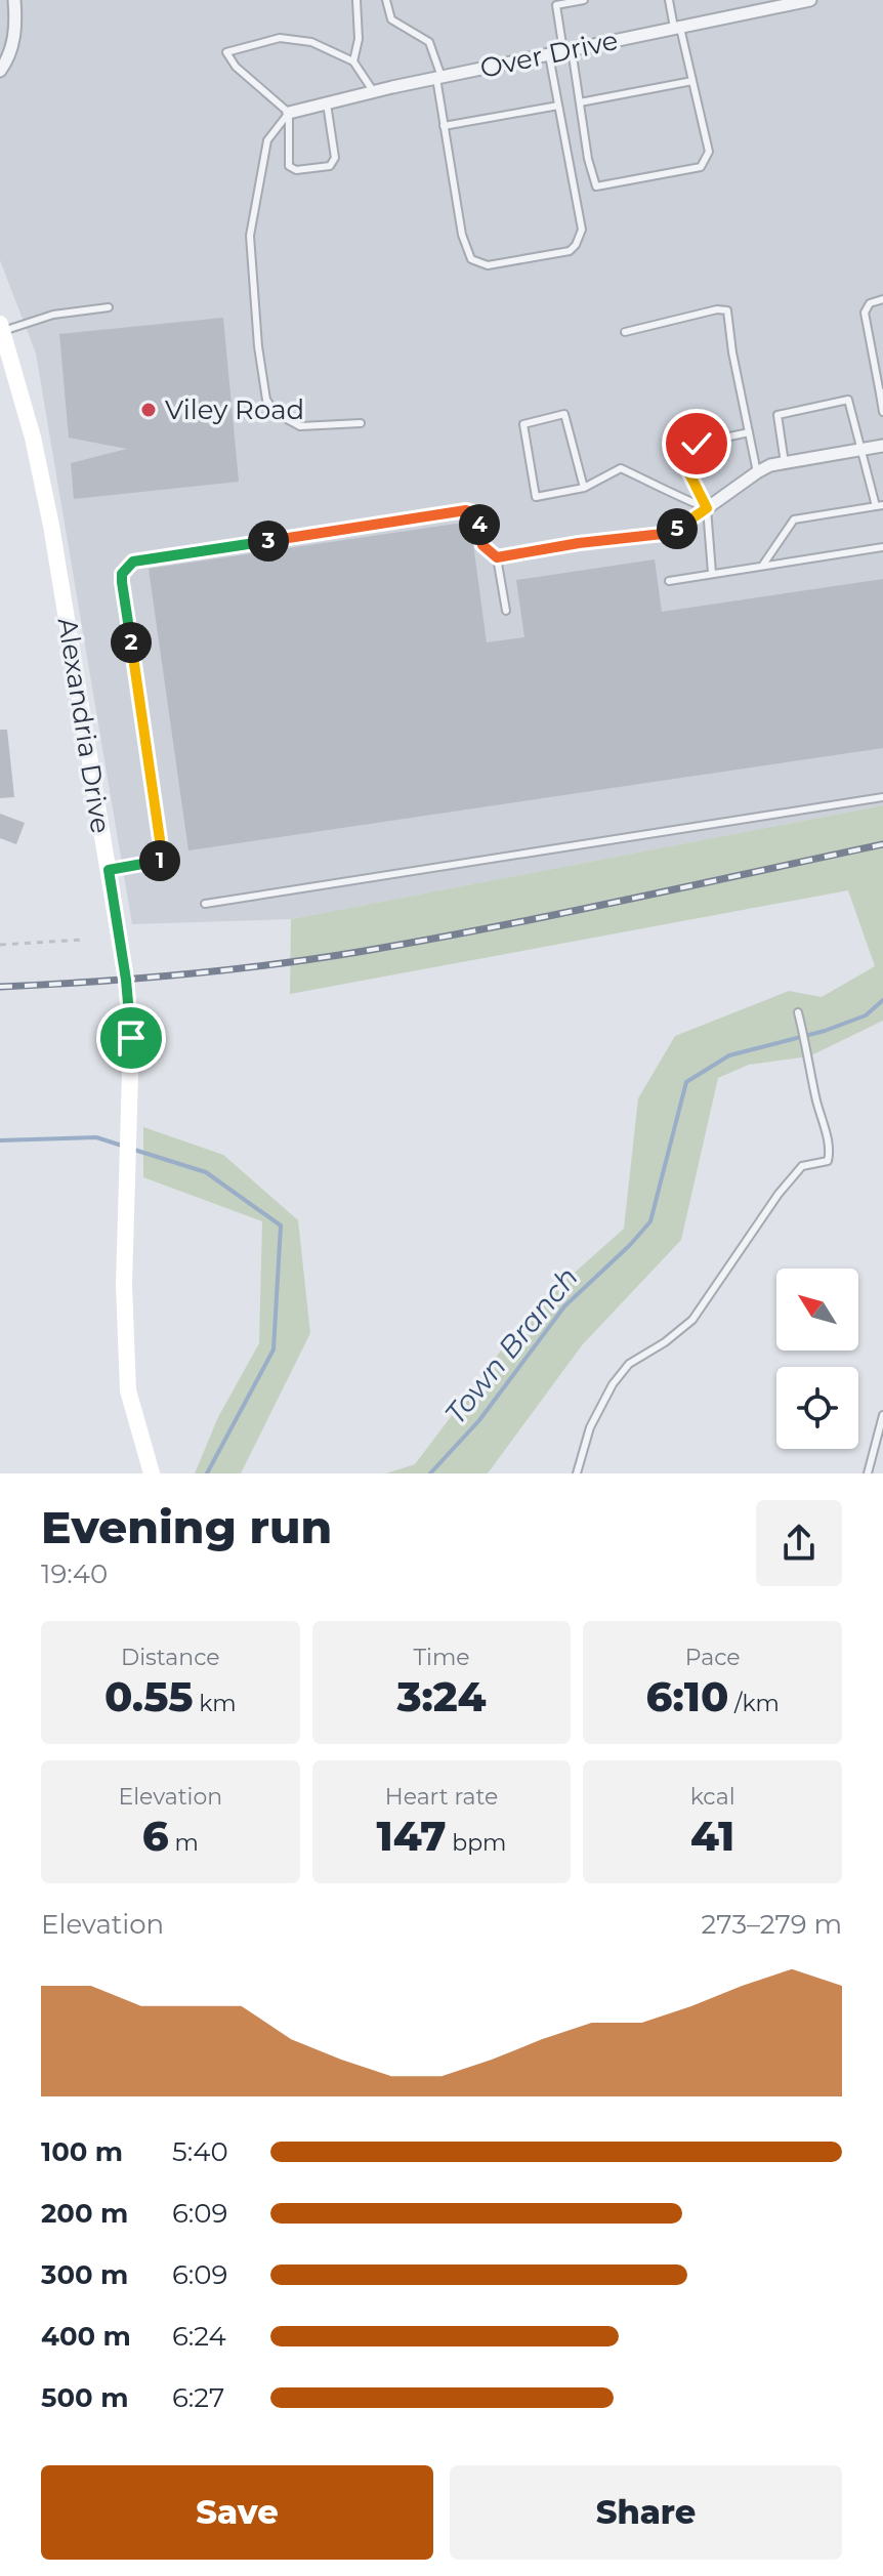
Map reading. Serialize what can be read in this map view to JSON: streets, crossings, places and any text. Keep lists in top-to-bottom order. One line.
{"streets":{"street":["Over Drive","Alexandria Drive"]},"water":["Town Branch"],"places":["Viley Road"],"north":"top left","page":{"pins":["4","5","3","2","1"],"heading":["Evening run","19:40"],"stats":[["Distance","0.55 km"],["Time","3:24"],["Pace","6:10 /km"],["Elevation","6 m"],["Heart rate","147 bpm"],["kcal","41"]],"chart":["Elevation","273–279 m"],"list":[{"name":"100 m","note":"5:40"},{"name":"200 m","note":"6:09"},{"name":"300 m","note":"6:09"},{"name":"400 m","note":"6:24"},{"name":"500 m","note":"6:27"}],"buttons":["Save","Share"]}}
